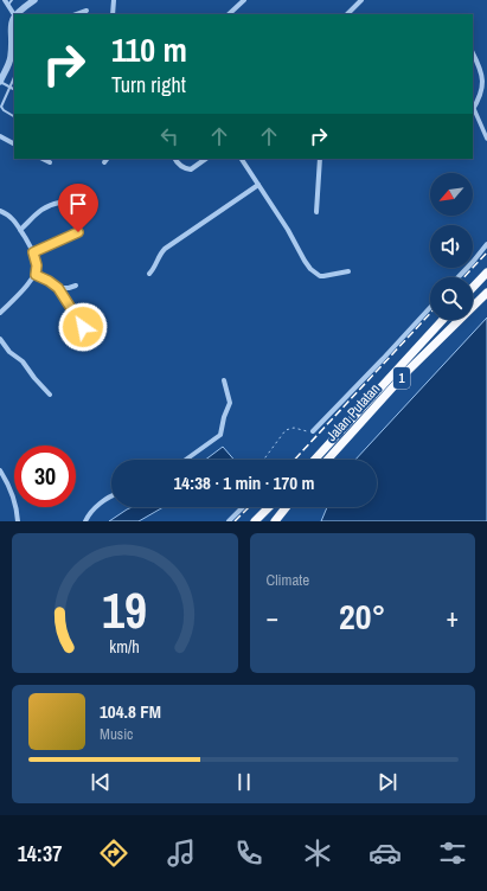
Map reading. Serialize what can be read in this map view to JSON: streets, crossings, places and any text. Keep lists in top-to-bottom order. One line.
{"streets":{"highway":["1","Jalan Putatan"]},"north":"bottom left","page":{"turn":["110 m","Turn right"],"limit":"30","trip":"14:38 · 1 min · 170 m","tile":"Climate","heat":["−","20°","+"],"song":["104.8 FM","Music"],"tabs":"14:37","gauge":["19","km/h"]}}
